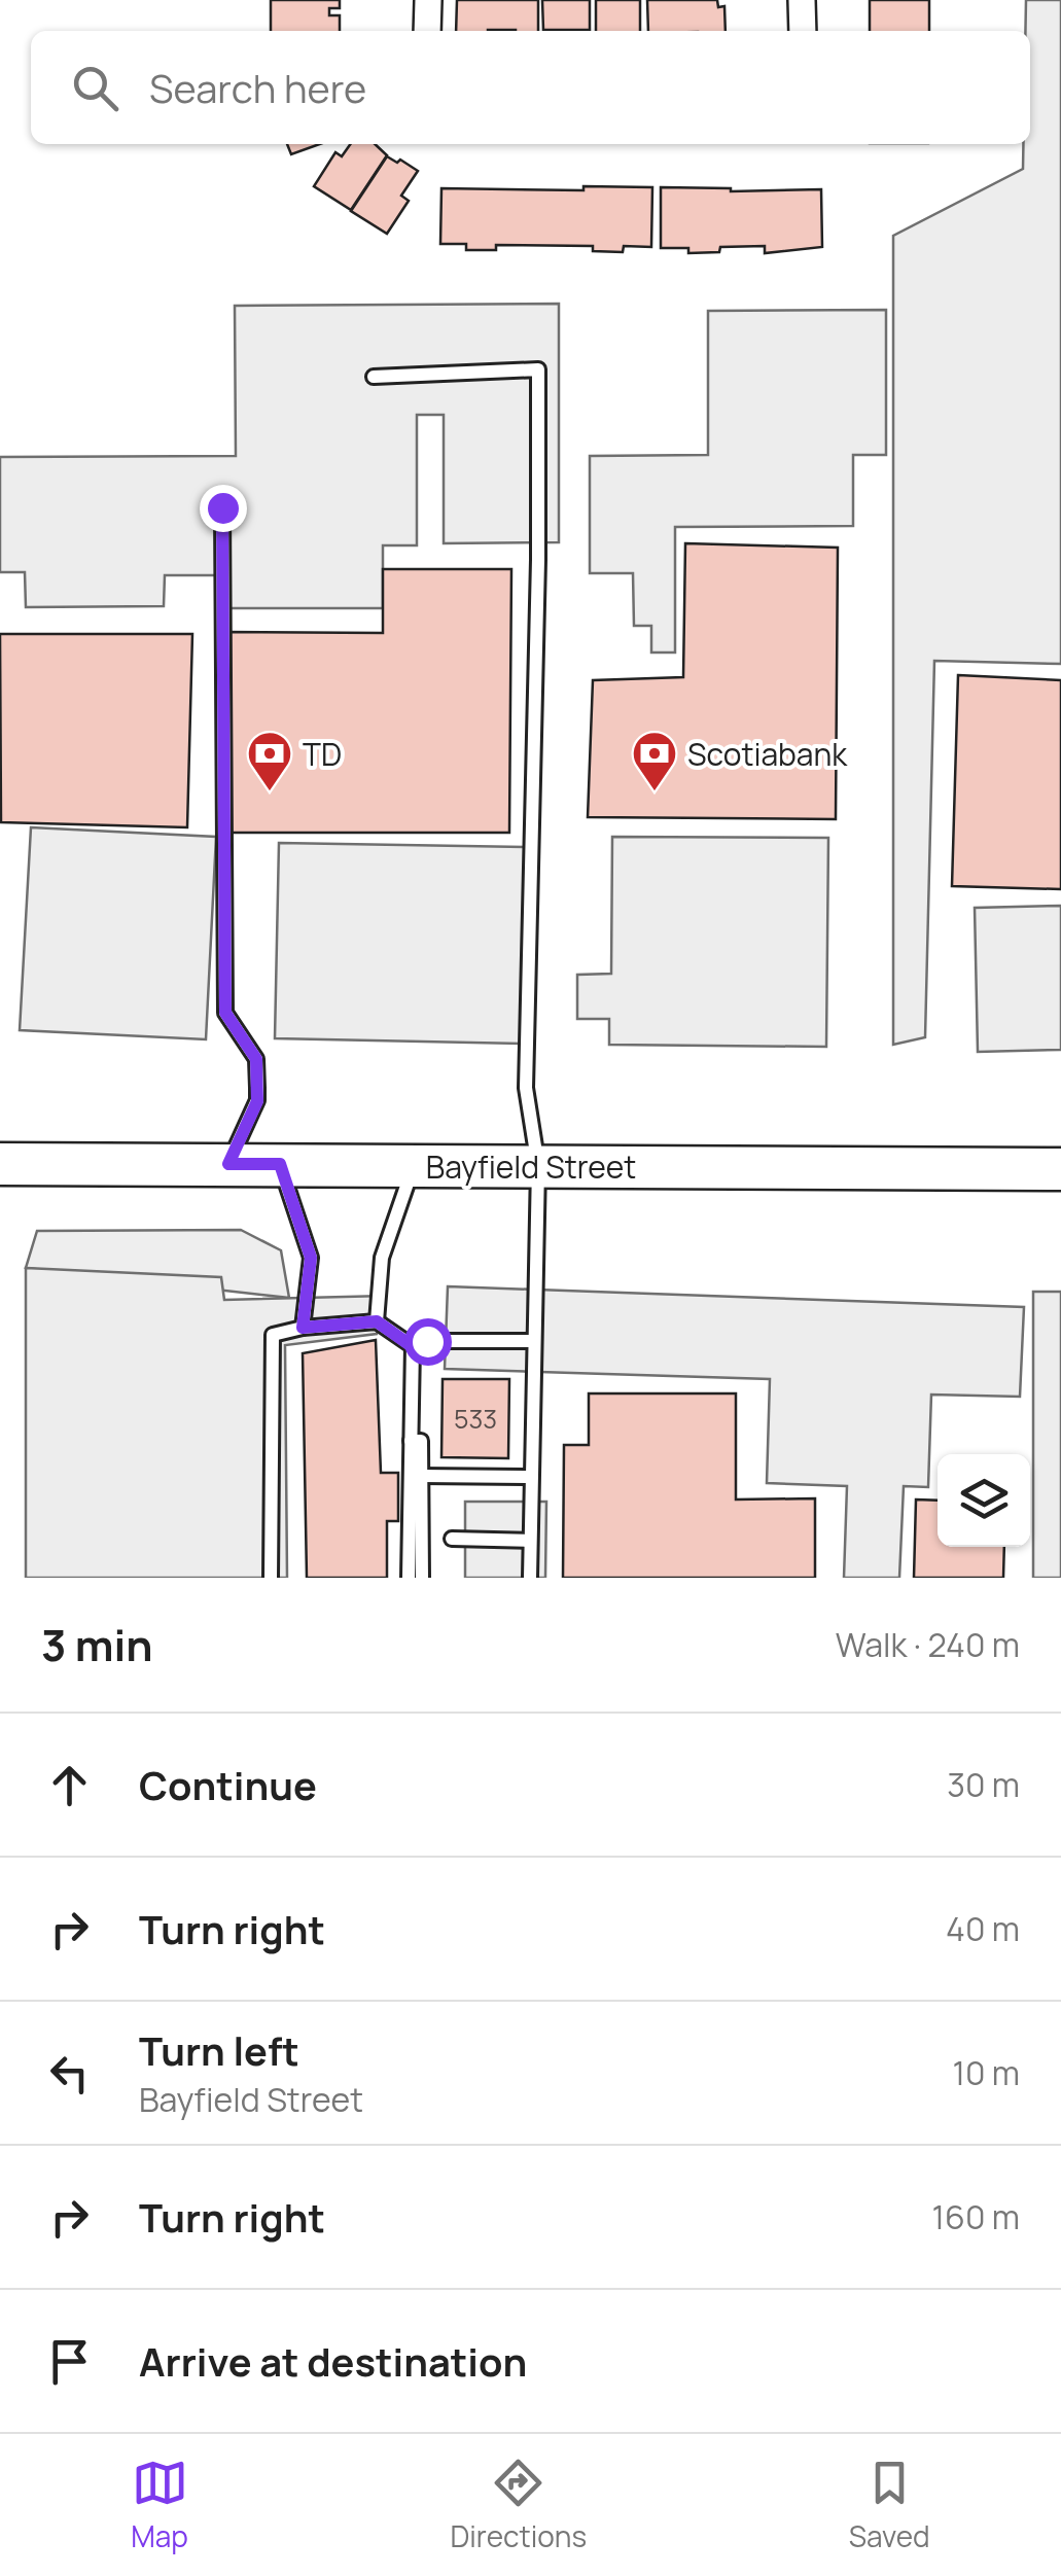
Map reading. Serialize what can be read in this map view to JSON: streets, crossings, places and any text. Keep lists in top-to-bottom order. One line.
{"streets":{"main road":["Bayfield Street"]},"places":{"bank":["TD","Scotiabank"]},"house_numbers":["533"],"page":{"search":"Search here","heading":["3 min","Walk · 240 m"],"list":[["Continue","30 m"],["Turn right","40 m"],["Turn left","Bayfield Street","10 m"],["Turn right","160 m"],"Arrive at destination"],"nav":["Map","Directions","Saved"]}}
